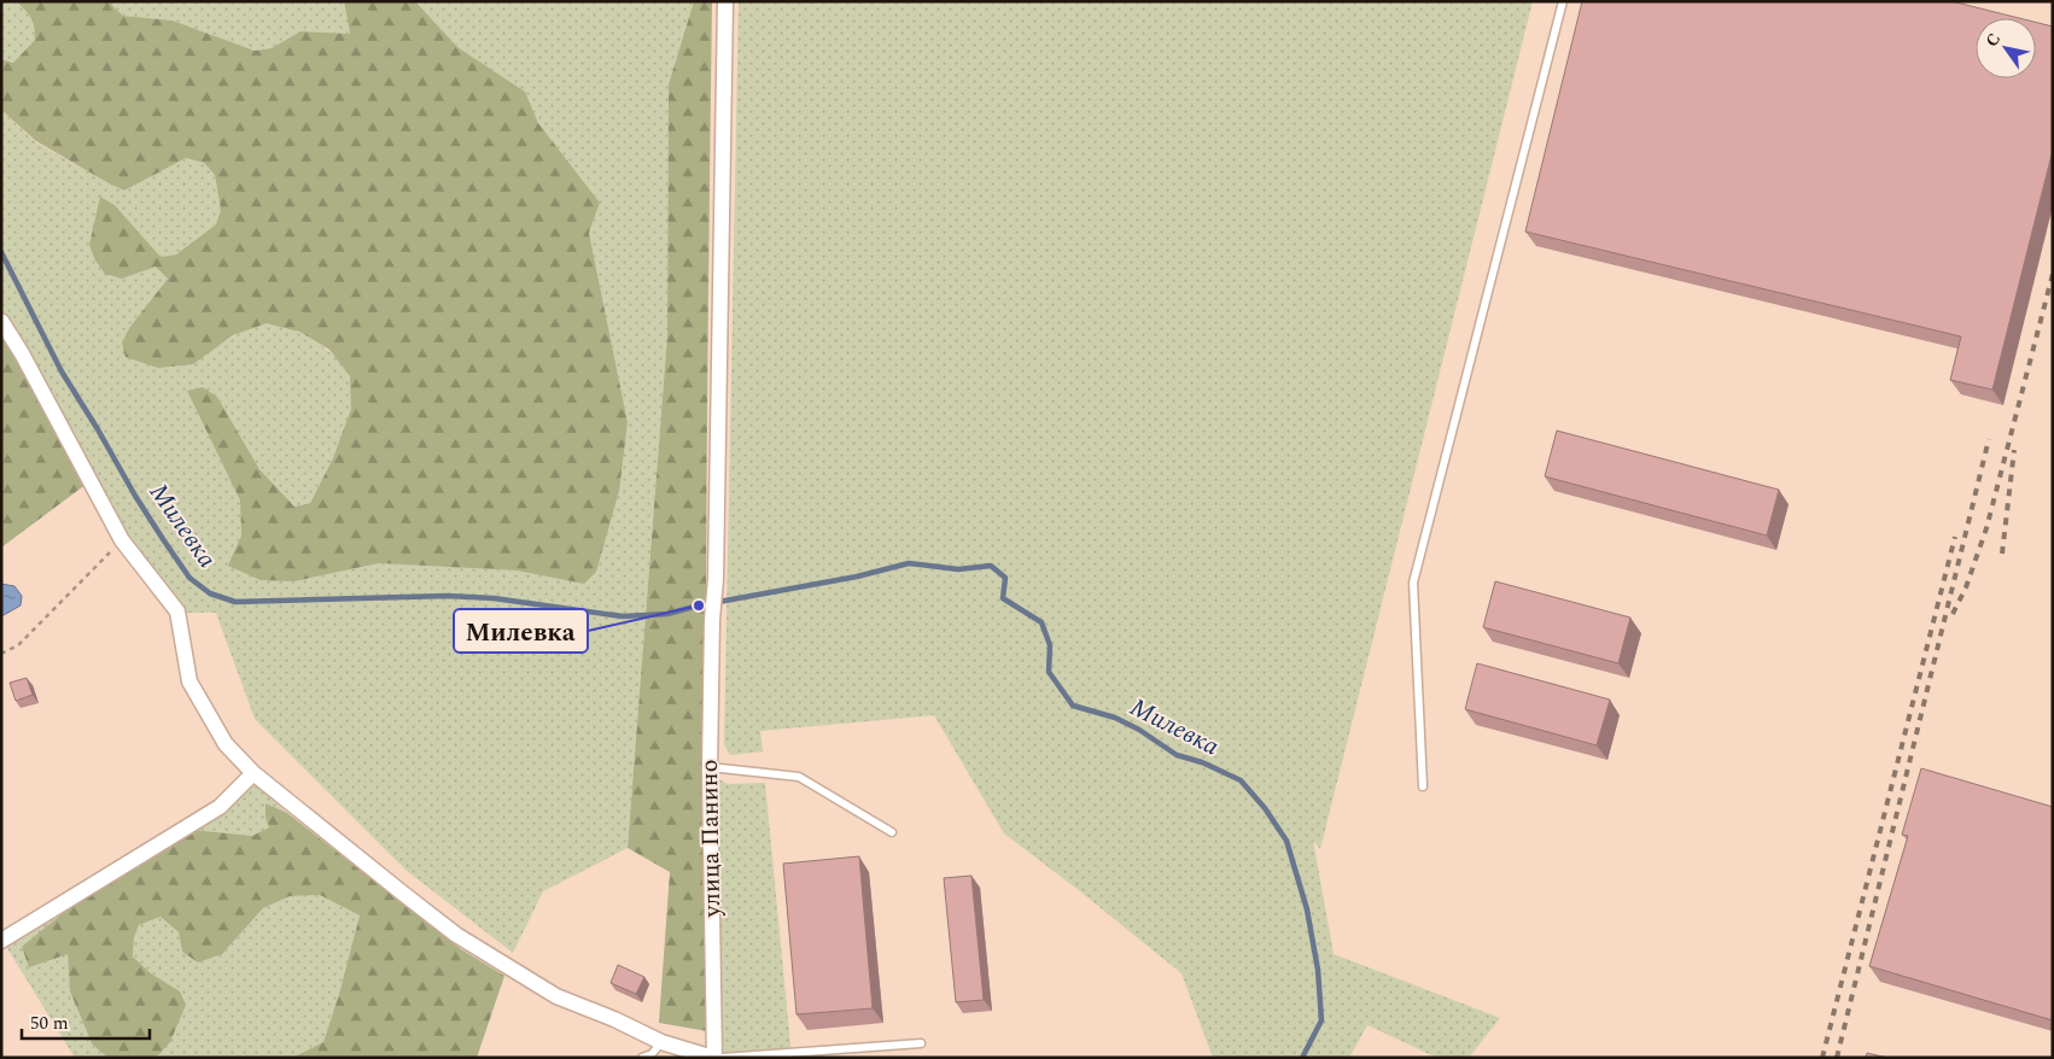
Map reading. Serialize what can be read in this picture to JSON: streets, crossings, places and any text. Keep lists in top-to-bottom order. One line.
{"streets":{"street":["улица Панино"]},"water":["Милевка"],"places":["Милевка"],"scale_bar":"50 m","north":"top left"}
